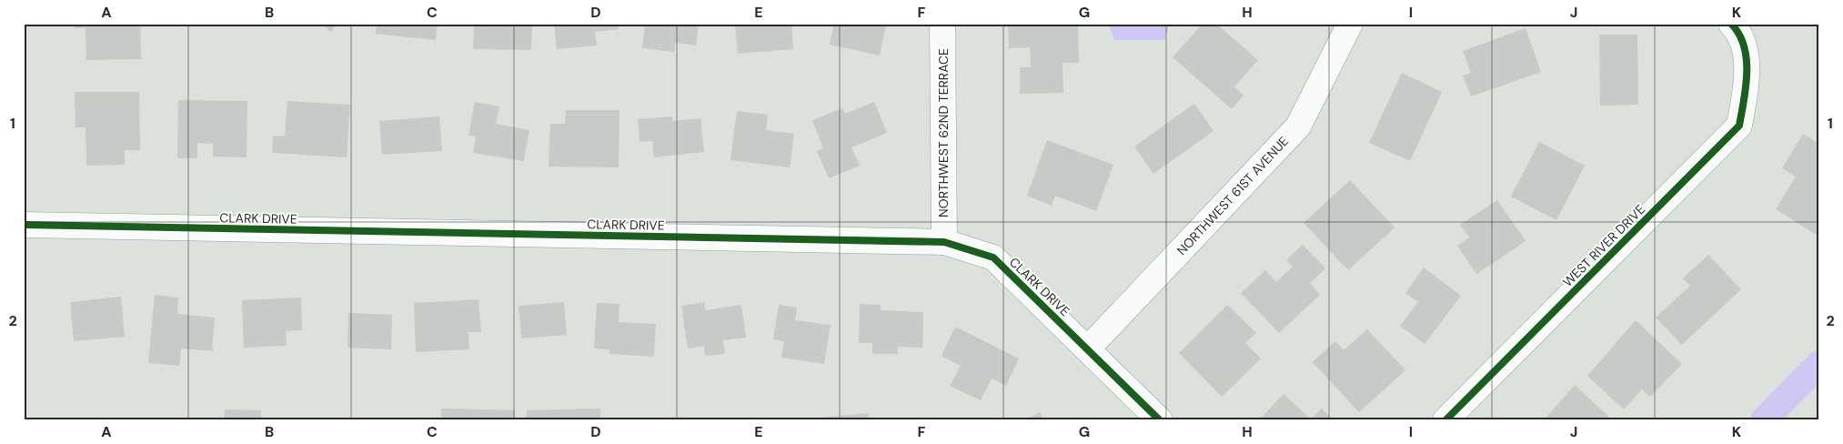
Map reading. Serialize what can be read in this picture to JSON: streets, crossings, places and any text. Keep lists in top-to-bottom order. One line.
{"streets":{"street":["NORTHWEST 62ND TERRACE","NORTHWEST 61ST AVENUE","CLARK DRIVE","WEST RIVER DRIVE"]},"crossings":[["NORTHWEST 62ND TERRACE","CLARK DRIVE"],["NORTHWEST 61ST AVENUE","CLARK DRIVE"]],"grid":{"columns":["A","B","C","D","E","F","G","H","I","J","K"],"rows":["1","2"]}}
